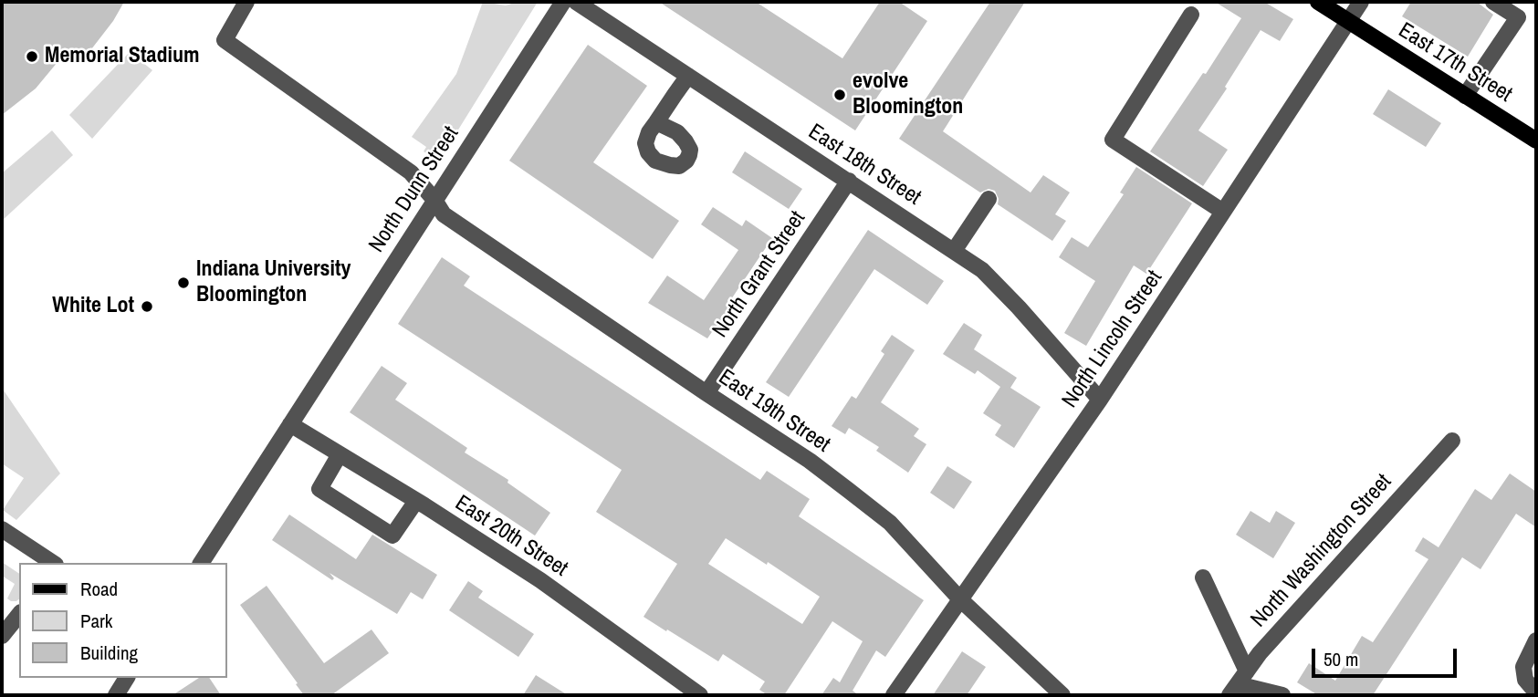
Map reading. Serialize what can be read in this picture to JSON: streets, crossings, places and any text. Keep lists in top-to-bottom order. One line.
{"streets":{"main road":["East 17th Street"],"street":["East 18th Street","North Dunn Street","North Grant Street","North Lincoln Street","East 19th Street","East 20th Street","North Washington Street"]},"crossings":[["East 17th Street","North Lincoln Street"],["East 18th Street","North Grant Street"],["East 18th Street","North Lincoln Street"],["North Dunn Street","East 19th Street"],["North Dunn Street","East 20th Street"],["North Grant Street","East 19th Street"],["North Lincoln Street","East 19th Street"]],"places":["Memorial Stadium","evolve Bloomington","Indiana University Bloomington","White Lot"],"legend":["Road","Park","Building"],"scale_bar":"50 m"}
